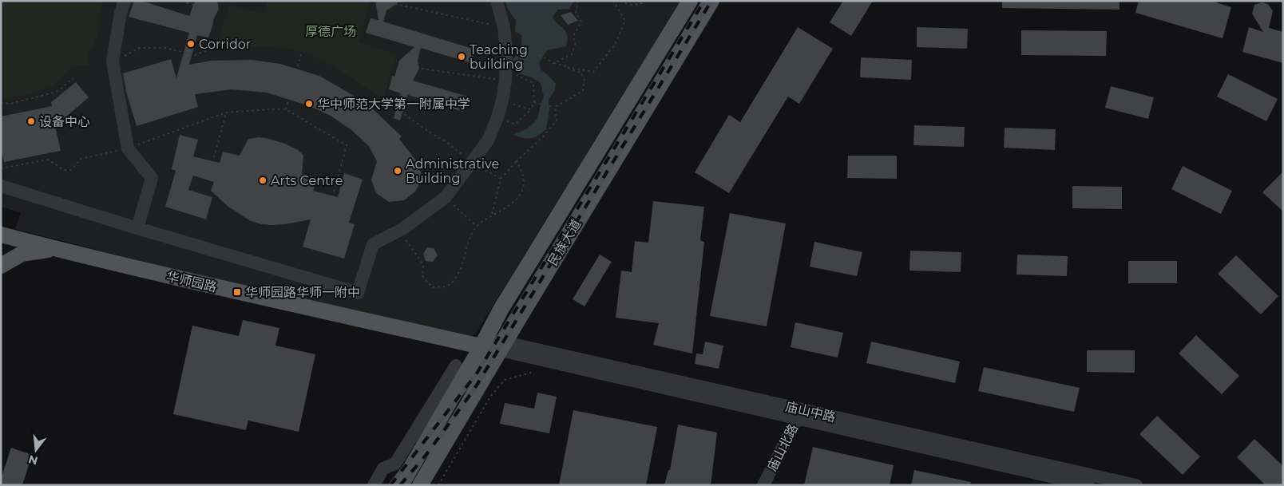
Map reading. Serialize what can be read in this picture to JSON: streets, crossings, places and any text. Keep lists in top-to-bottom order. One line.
{"streets":{"main road":["民族大道","华师园路"],"street":["庙山中路","庙山北路"]},"crossings":[["民族大道","华师园路"],["民族大道","庙山中路"],["华师园路","庙山中路"],["庙山中路","庙山北路"]],"parks":["厚德广场"],"places":{"other":["Corridor","Teaching building","华中师范大学第一附属中学","设备中心","Administrative Building","Arts Centre"],"transit":["华师园路华师一附中"]},"north":"bottom"}
